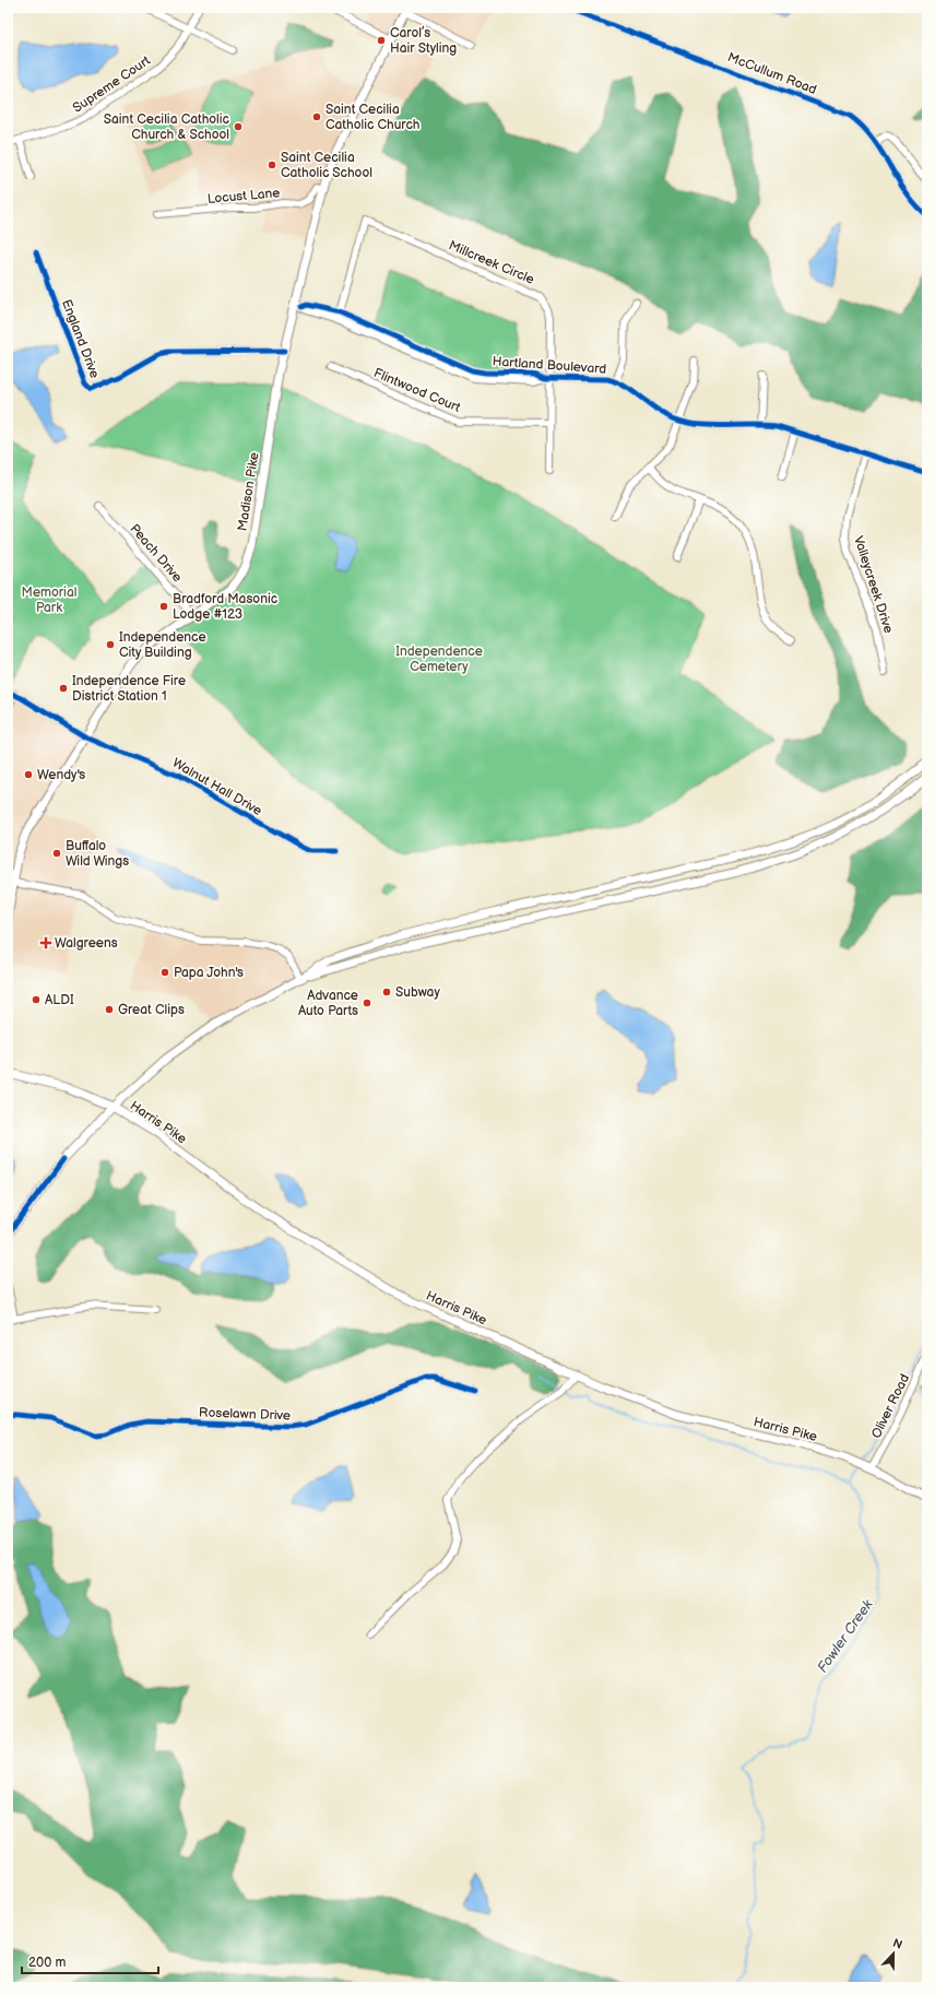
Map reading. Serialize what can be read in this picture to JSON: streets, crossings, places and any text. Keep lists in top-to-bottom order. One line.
{"streets":{"main road":["Madison Pike","Harris Pike"],"street":["McCullum Road","Supreme Court","Locust Lane","Millcreek Circle","England Drive","Hartland Boulevard","Flintwood Court","Peach Drive","Valleycreek Drive","Walnut Hall Drive","Oliver Road","Roselawn Drive"]},"crossings":[["Locust Lane","Madison Pike"],["Millcreek Circle","Hartland Boulevard"],["Millcreek Circle","Flintwood Court"],["England Drive","Madison Pike"],["Hartland Boulevard","Madison Pike"],["Hartland Boulevard","Valleycreek Drive"],["Madison Pike","Peach Drive"],["Madison Pike","Walnut Hall Drive"],["Harris Pike","Oliver Road"]],"water":["Fowler Creek"],"parks":["Memorial Park","Independence Cemetery"],"places":{"other":["Carol’s Hair Styling","Saint Cecilia Catholic Church","Saint Cecilia Catholic Church & School","Saint Cecilia Catholic School","Bradford Masonic Lodge #123","Independence City Building","Independence Fire District Station 1","Wendy's","Buffalo Wild Wings","Papa John's","Subway","ALDI","Advance Auto Parts","Great Clips"],"health":["Walgreens"]},"scale_bar":"200 m","north":"top"}
